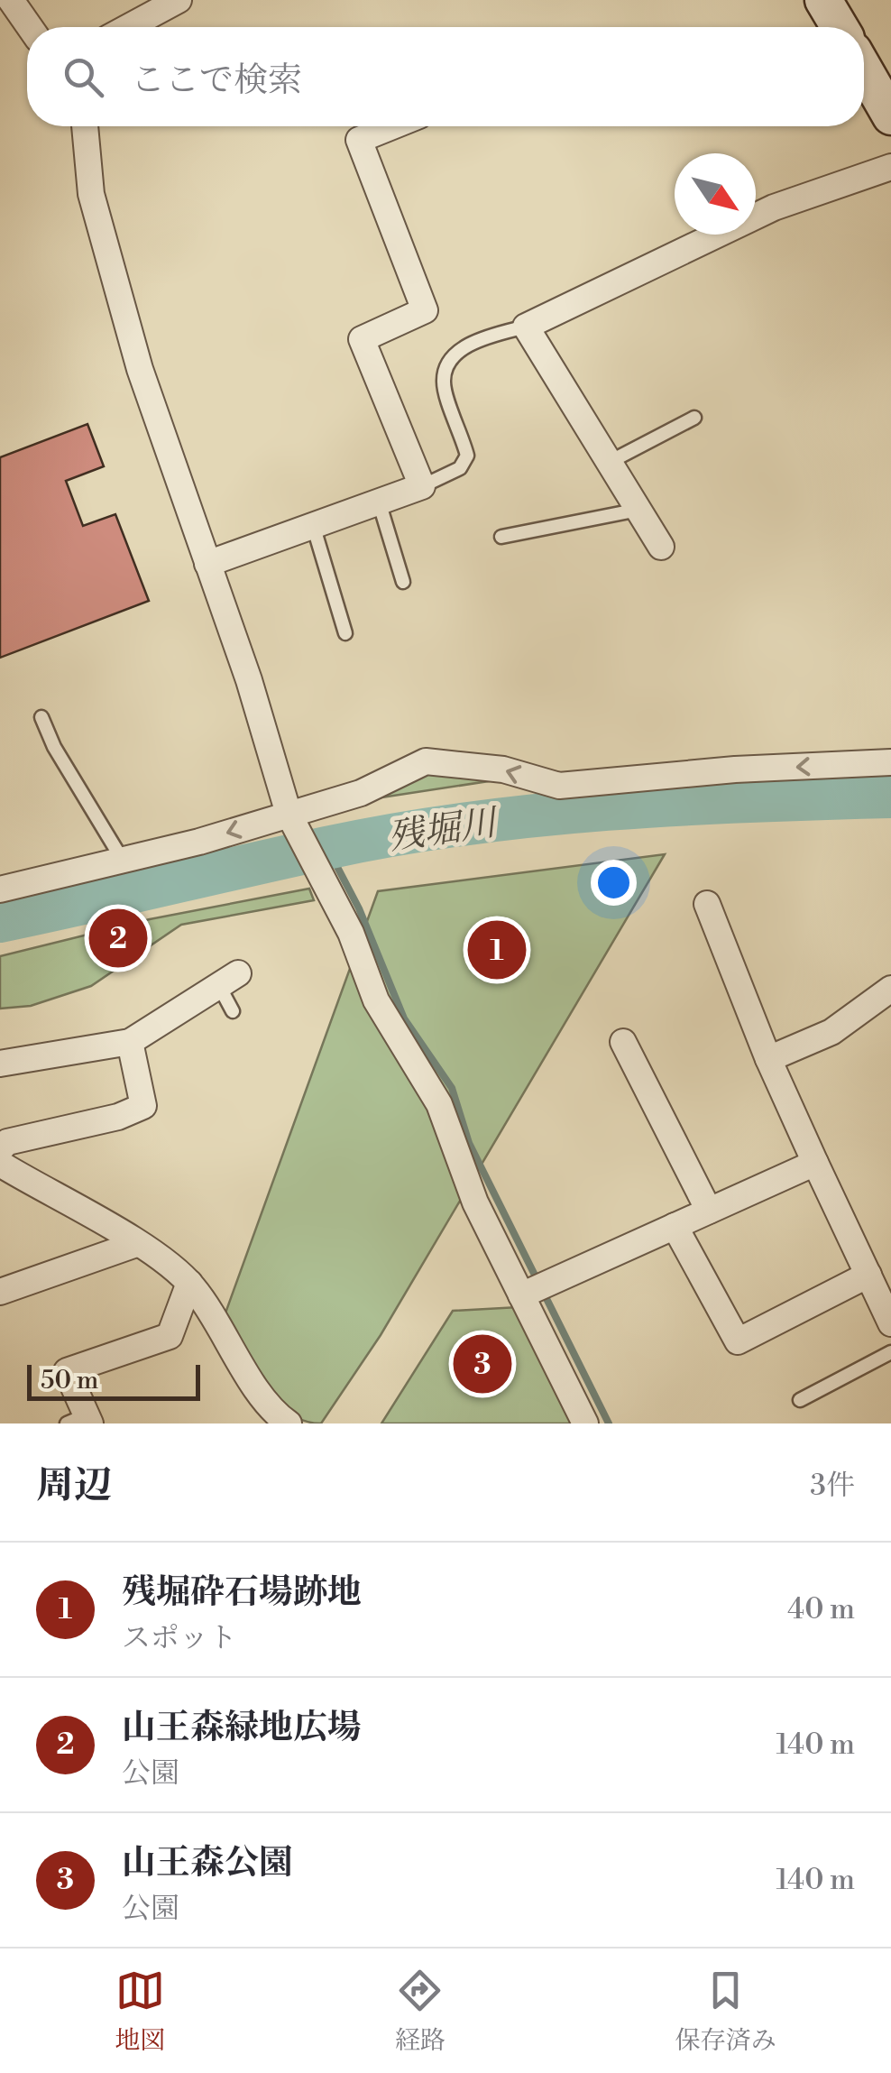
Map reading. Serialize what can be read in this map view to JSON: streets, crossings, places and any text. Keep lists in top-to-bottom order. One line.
{"water":["残堀川"],"scale_bar":"50 m","north":"bottom right","page":{"search":"ここで検索","pins":["2","1","3"],"scale":"50 m","heading":["周辺","3件"],"list":[{"mark":"1","name":"残堀砕石場跡地","note":"スポット","value":"40 m"},{"mark":"2","name":"山王森緑地広場","note":"公園","value":"140 m"},{"mark":"3","name":"山王森公園","note":"公園","value":"140 m"}],"nav":["地図","経路","保存済み"]}}
